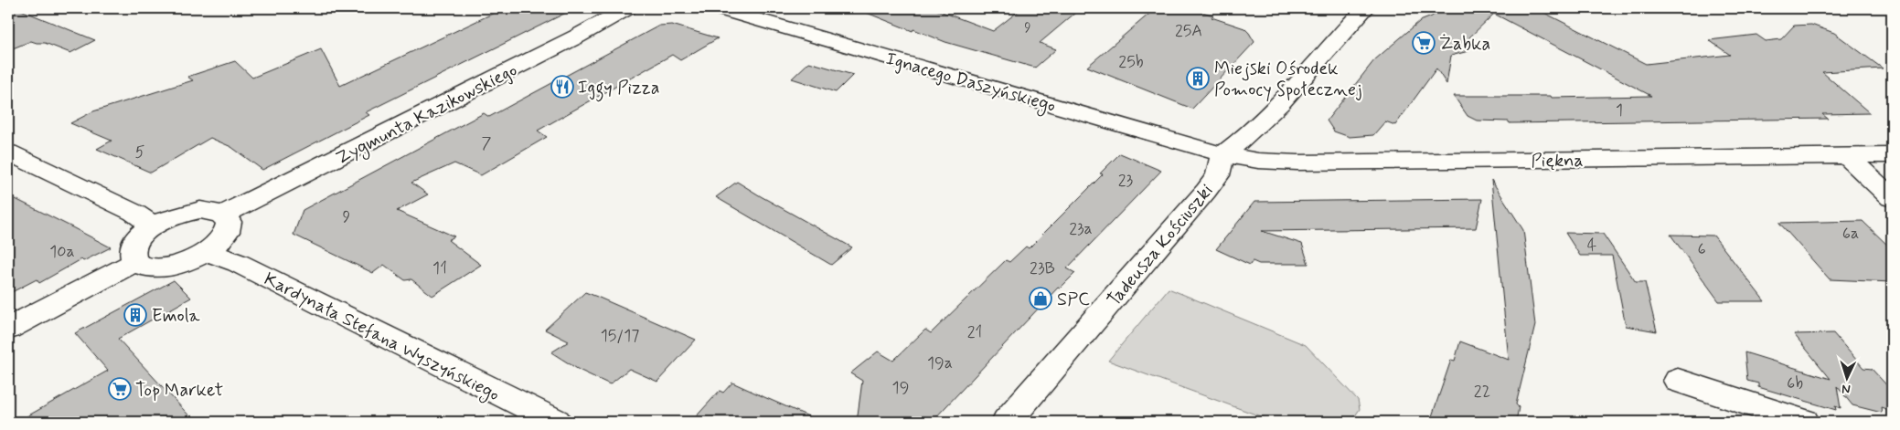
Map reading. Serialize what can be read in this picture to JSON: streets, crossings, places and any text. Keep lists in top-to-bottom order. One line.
{"streets":{"street":["Ignacego Daszyńskiego","Zygmunta Kazikowskiego","Piękna","Tadeusza Kościuszki","Kardynała Stefana Wyszyńskiego"]},"crossings":[["Ignacego Daszyńskiego","Piękna"],["Ignacego Daszyńskiego","Tadeusza Kościuszki"],["Piękna","Tadeusza Kościuszki"]],"places":{"supermarket":["Żabka","Top Market"],"building":["Miejski Ośrodek Pomocy Społecznej","Emola"],"restaurant":["Iggy Pizza"],"shop":["SPC"]},"house_numbers":["9","25A","25b","1","7","5","23","9","23a","6a","4","6","10a","11","23B","21","15/17","19a","6b","19","22"],"north":"bottom"}
